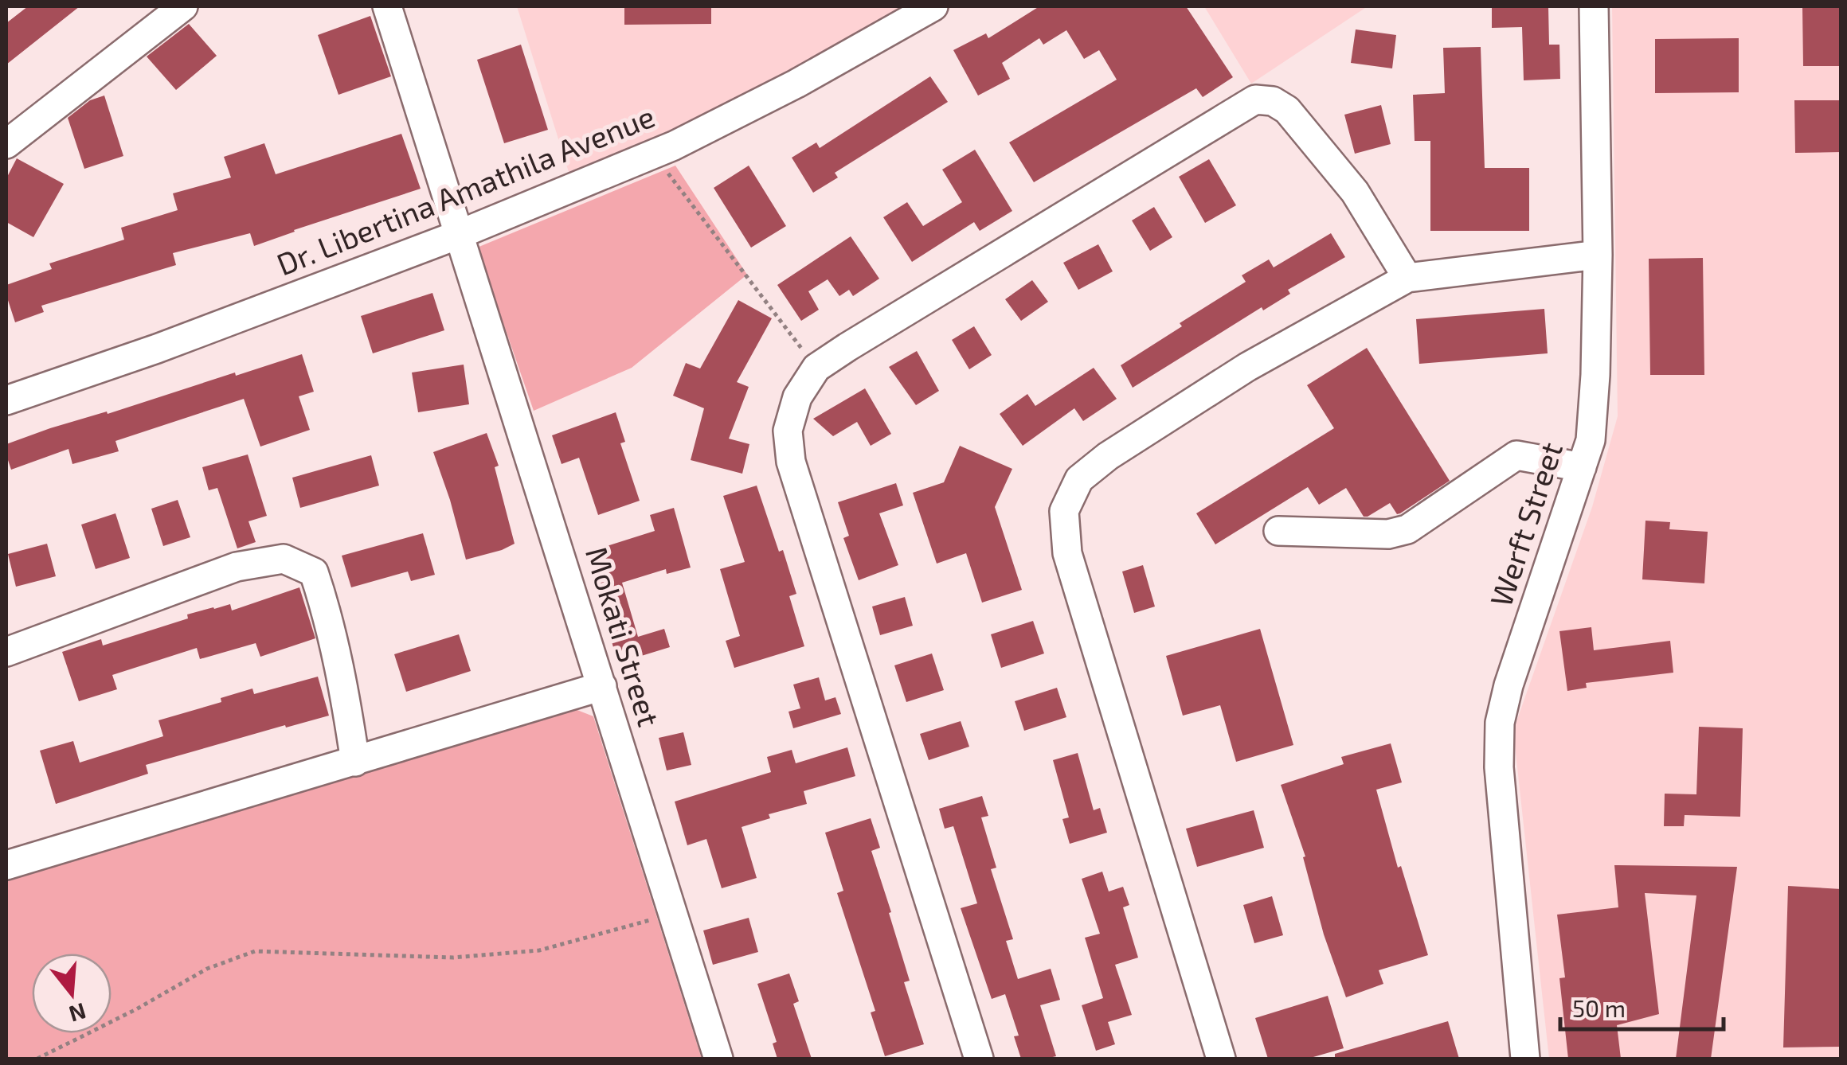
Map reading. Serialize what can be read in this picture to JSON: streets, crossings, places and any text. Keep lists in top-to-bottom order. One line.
{"streets":{"street":["Dr. Libertina Amathila Avenue","Werft Street","Mokati Street"]},"crossings":[["Dr. Libertina Amathila Avenue","Mokati Street"]],"scale_bar":"50 m","north":"bottom"}
